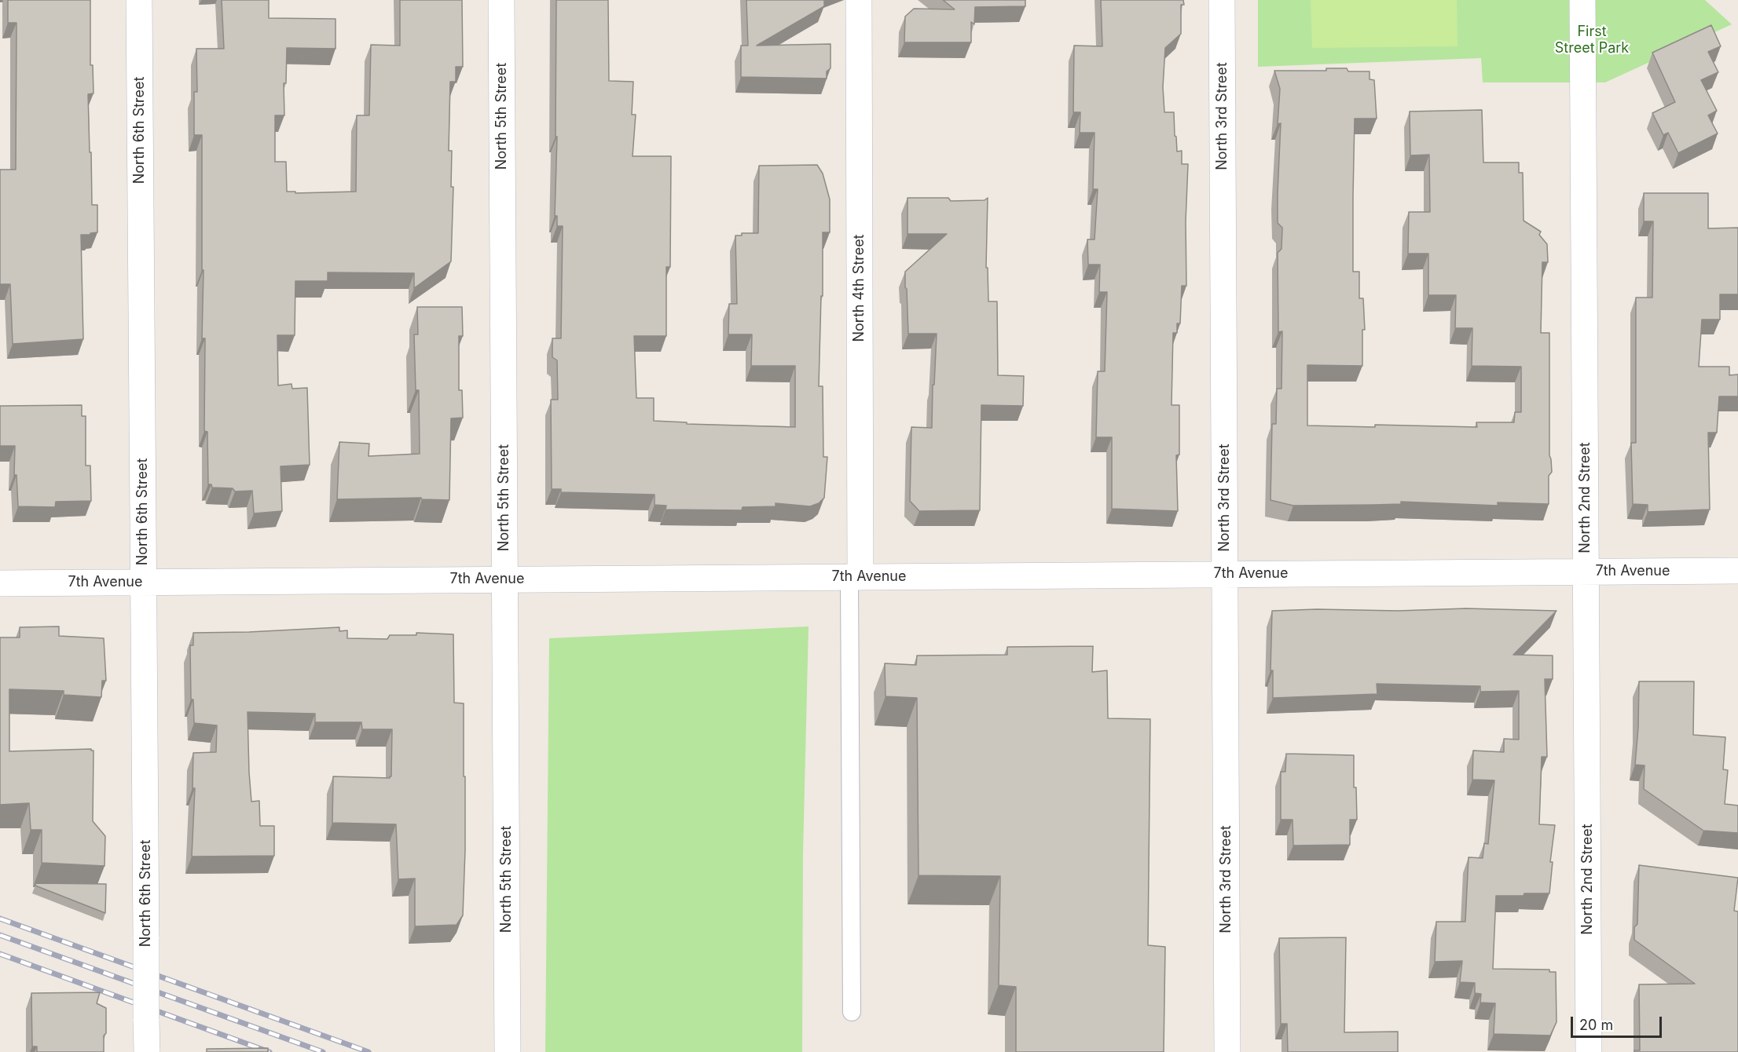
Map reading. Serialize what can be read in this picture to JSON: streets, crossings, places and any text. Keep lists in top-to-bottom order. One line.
{"streets":{"street":["North 5th Street","North 3rd Street","North 6th Street","North 4th Street","North 2nd Street","7th Avenue"]},"crossings":[["North 5th Street","7th Avenue"],["North 3rd Street","7th Avenue"],["North 6th Street","7th Avenue"],["North 4th Street","7th Avenue"],["North 2nd Street","7th Avenue"]],"parks":["First Street Park"],"scale_bar":"20 m"}
